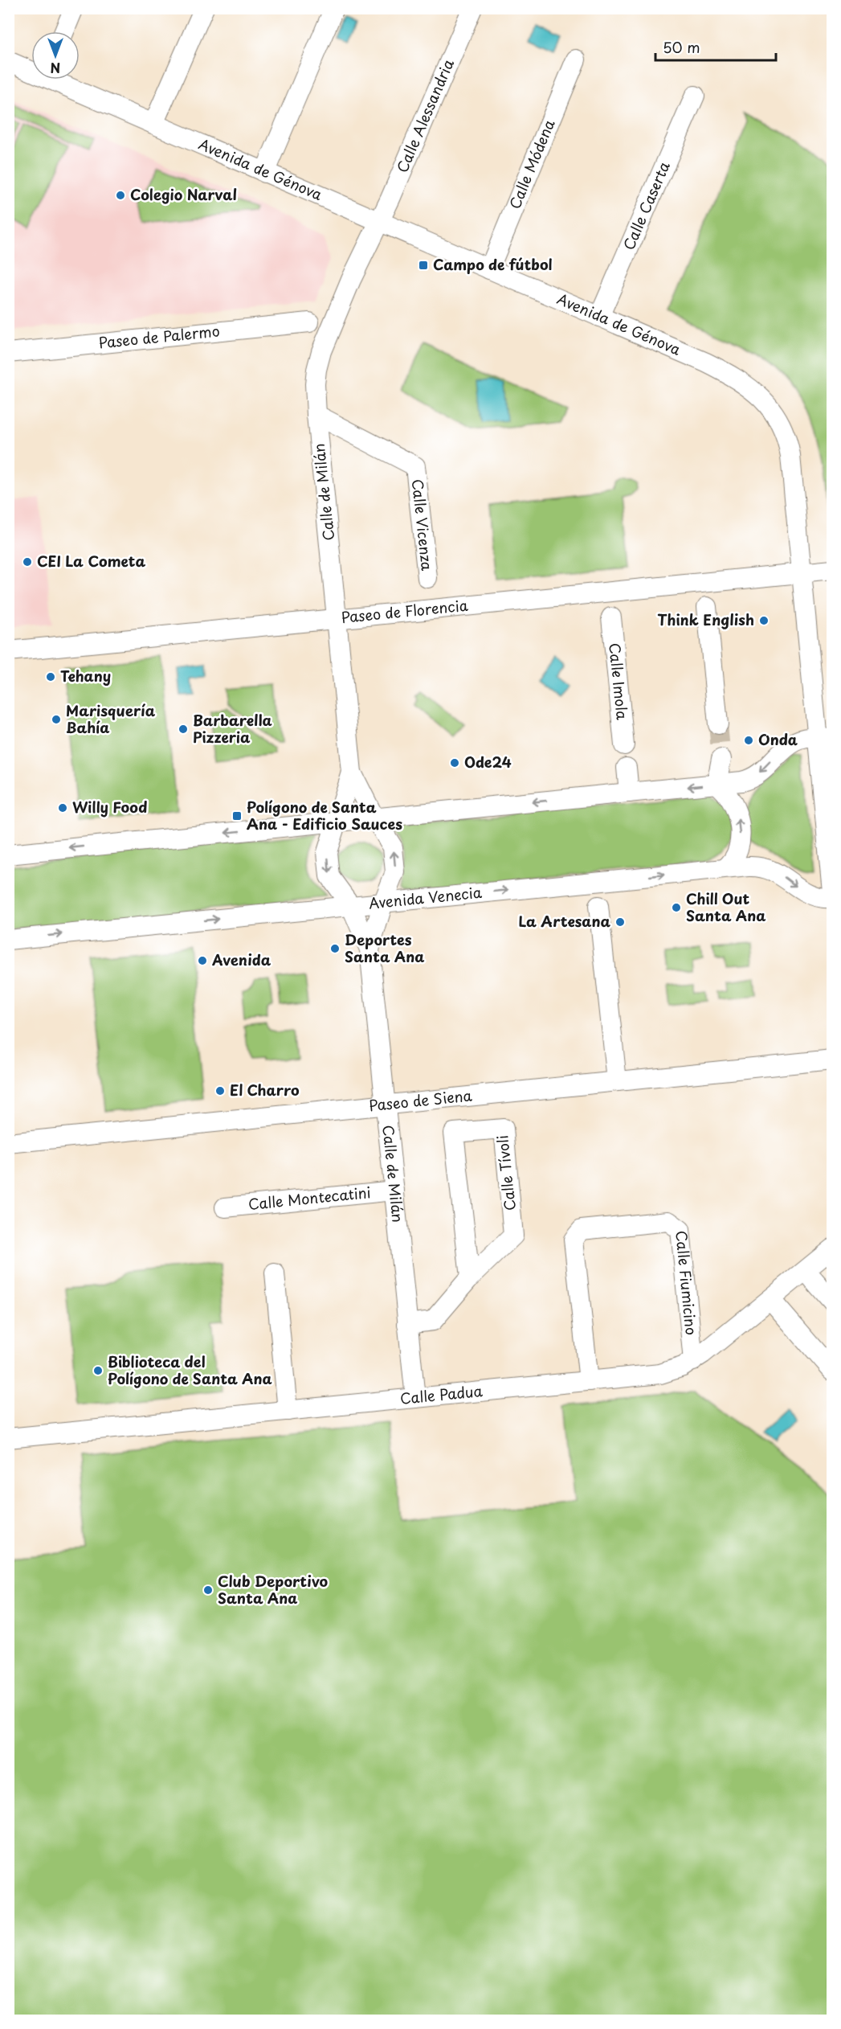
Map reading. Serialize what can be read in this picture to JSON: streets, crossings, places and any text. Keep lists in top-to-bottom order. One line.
{"streets":{"street":["Calle Alessandria","Calle Módena","Avenida de Génova","Calle Caserta","Paseo de Palermo","Calle de Milán","Calle Vicenza","Paseo de Florencia","Calle Imola","Avenida Venecia","Paseo de Siena","Calle Tívoli","Calle Montecatini","Calle Fiumicino","Calle Padua"]},"crossings":[["Calle Alessandria","Avenida de Génova"],["Calle Alessandria","Calle de Milán"],["Calle Módena","Avenida de Génova"],["Avenida de Génova","Calle Caserta"],["Avenida de Génova","Calle de Milán"],["Avenida de Génova","Paseo de Florencia"],["Calle de Milán","Calle Vicenza"],["Calle de Milán","Paseo de Florencia"],["Calle de Milán","Avenida Venecia"],["Calle de Milán","Paseo de Siena"],["Calle de Milán","Calle Tívoli"],["Calle de Milán","Calle Montecatini"],["Calle de Milán","Calle Padua"],["Calle Fiumicino","Calle Padua"]],"places":{"other":["Colegio Narval","CEI La Cometa","Think English","Tehany","Marisquería Bahía","Barbarella Pizzeria","Onda","Ode24","Willy Food","Chill Out Santa Ana","La Artesana","Deportes Santa Ana","Avenida","El Charro","Biblioteca del Polígono de Santa Ana","Club Deportivo Santa Ana"],"transit":["Campo de fútbol","Polígono de Santa Ana - Edificio Sauces"]},"scale_bar":"50 m","north":"bottom"}
